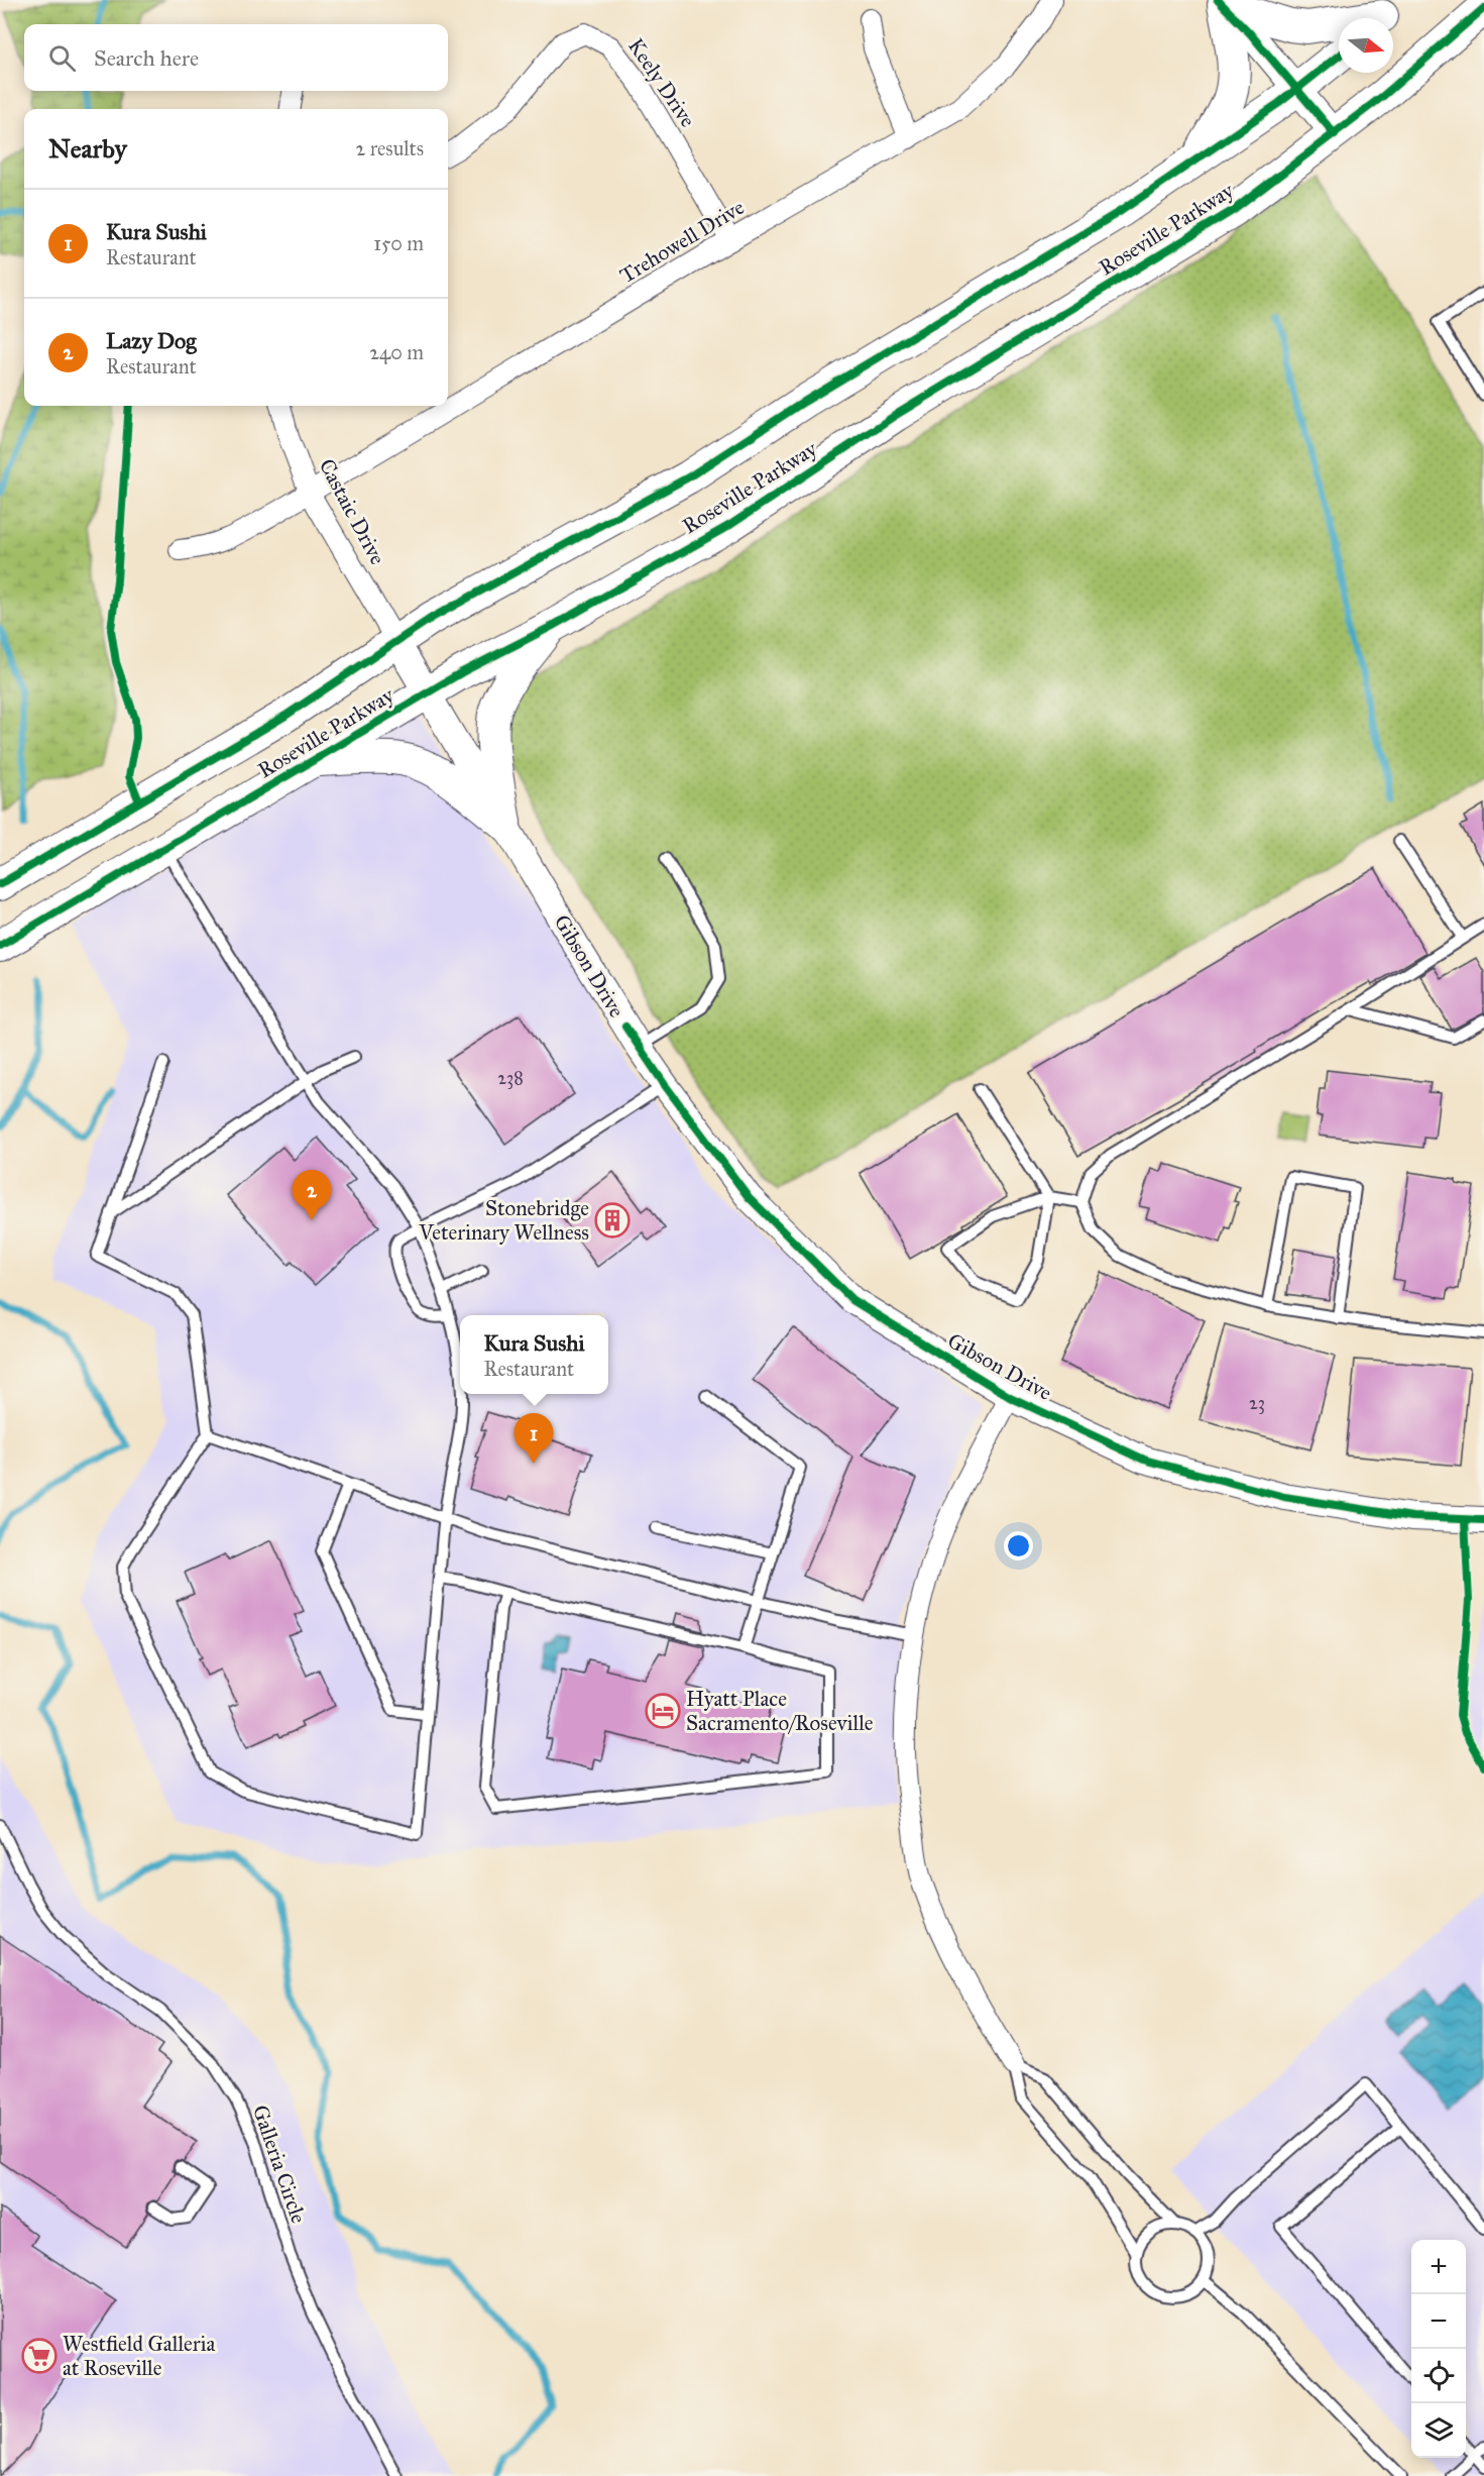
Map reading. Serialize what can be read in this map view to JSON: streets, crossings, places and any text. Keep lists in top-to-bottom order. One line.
{"streets":{"main road":["Roseville Parkway"],"street":["Keely Drive","Trehowell Drive","Castaic Drive","Gibson Drive"],"lane":["Galleria Circle"]},"crossings":[["Keely Drive","Trehowell Drive"],["Roseville Parkway","Castaic Drive"],["Roseville Parkway","Gibson Drive"],["Trehowell Drive","Castaic Drive"],["Castaic Drive","Gibson Drive"]],"places":{"building":["Stonebridge Veterinary Wellness"],"hotel":["Hyatt Place Sacramento/Roseville"],"supermarket":["Westfield Galleria at Roseville"]},"house_numbers":["238","23"],"north":"right","page":{"search":"Search here","heading":["Nearby","2 results"],"list":[{"mark":"1","name":"Kura Sushi","note":"Restaurant","value":"150 m"},{"mark":"2","name":"Lazy Dog","note":"Restaurant","value":"240 m"}],"pins":["2","1"],"popup":["Kura Sushi","Restaurant"],"map_buttons":["+","−"]}}
